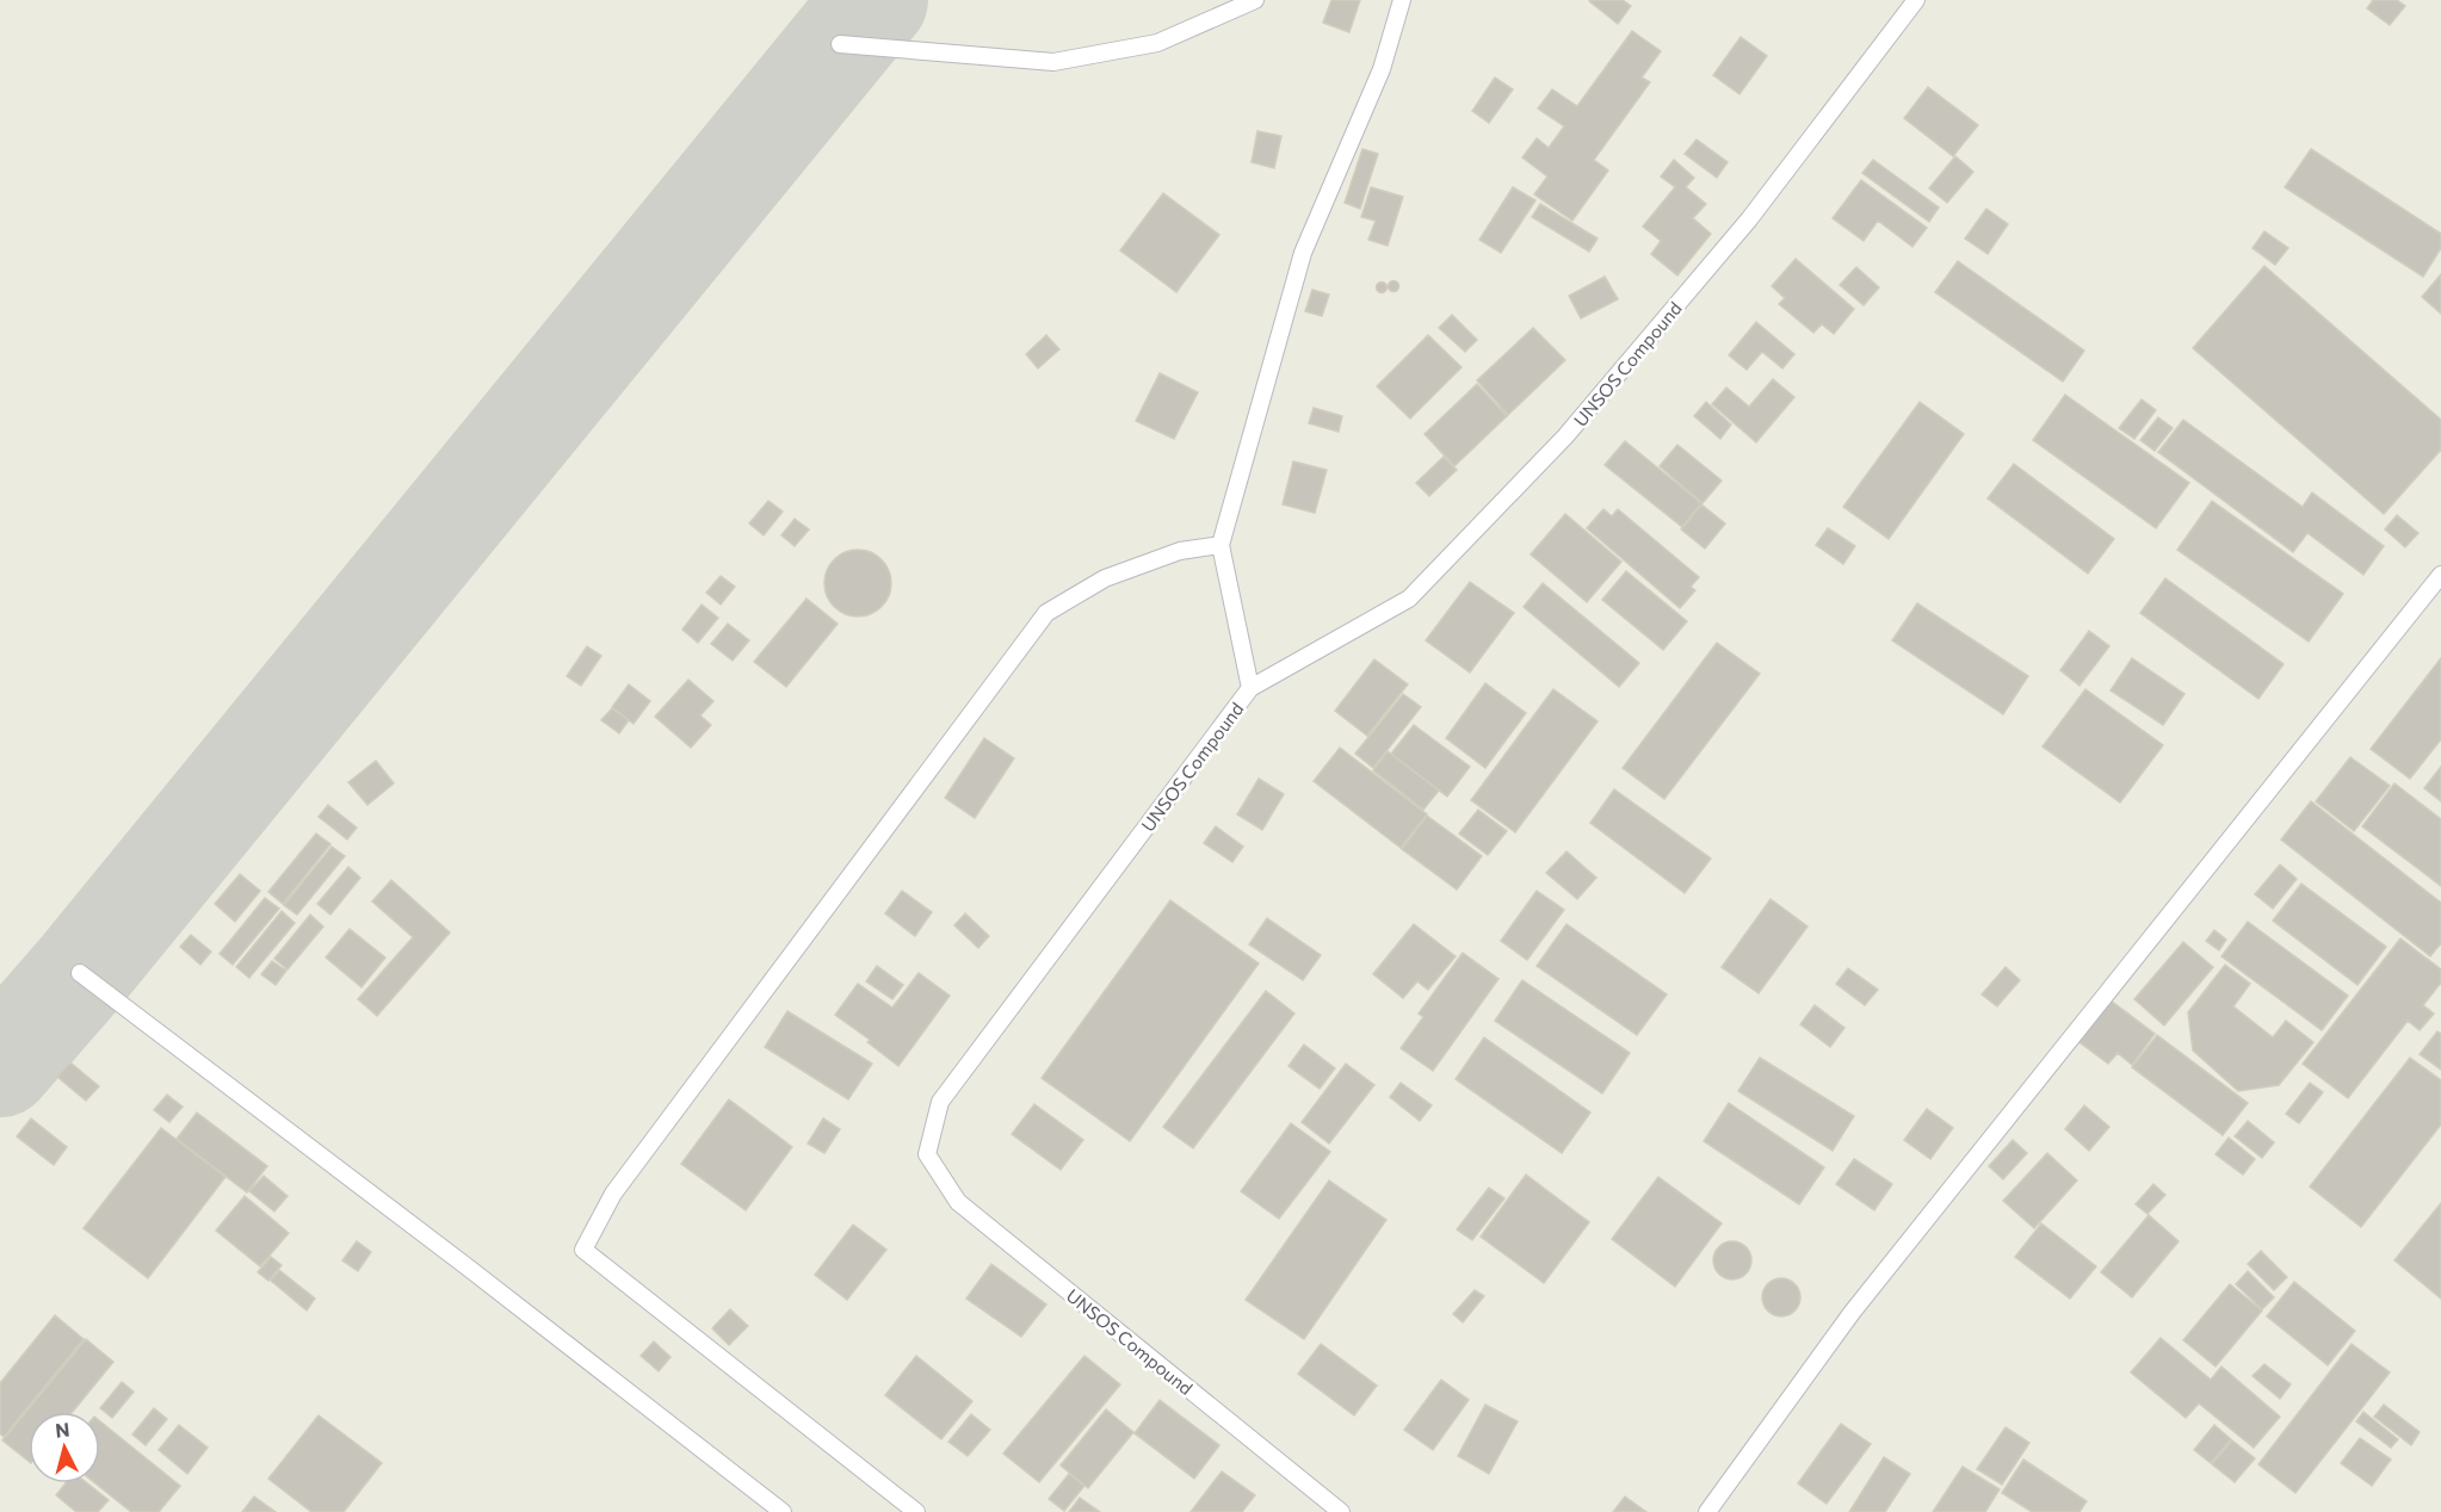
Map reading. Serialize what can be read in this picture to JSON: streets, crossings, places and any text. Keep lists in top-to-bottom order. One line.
{"streets":{"lane":["UNSOS Compound"]},"north":"top"}
